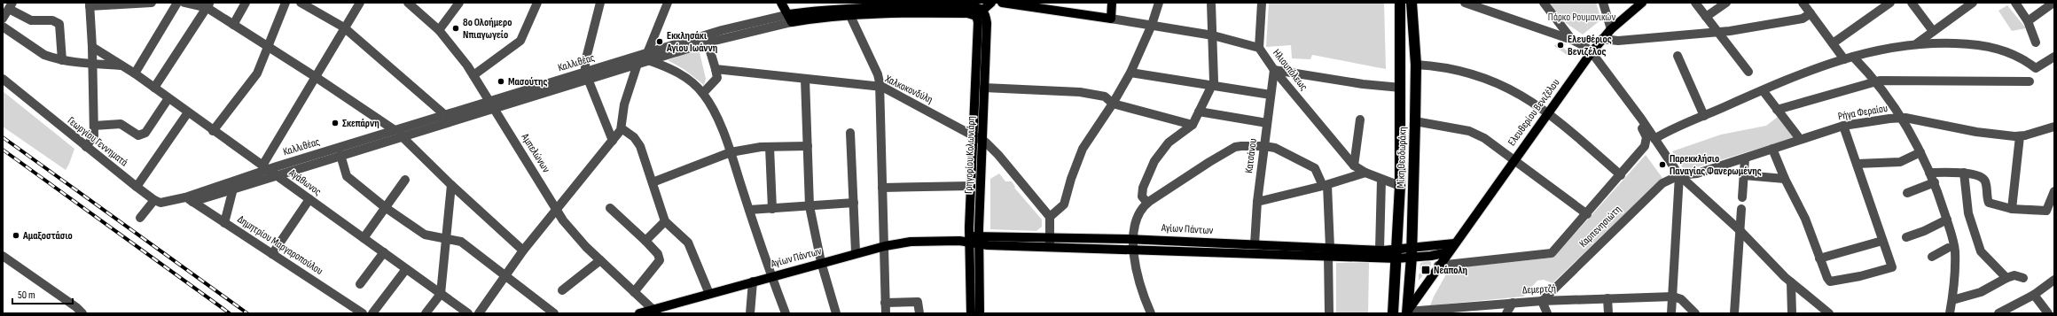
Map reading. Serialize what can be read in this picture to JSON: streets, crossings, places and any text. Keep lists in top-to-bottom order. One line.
{"streets":{"highway":["Μίκη Θεοδωράκη"],"main road":["Καλλιθέας","Ελευθερίου Βενιζέλου","Γρηγορίου Κολωνιάρη","Αγίων Πάντων"],"street":["Ηλιουπόλεως","Χαλκοκονδύλη","Ρήγα Φεραίου","Γεωργίου Γεννηματά","Αμπελώνων","Κατσάνου","Αγάθωνος","Καρπενησιώτη","Δημητρίου Μαργαροπούλου","Δεμερτζή"]},"crossings":[["Καλλιθέας","Αμπελώνων"],["Καλλιθέας","Γρηγορίου Κολωνιάρη"],["Καλλιθέας","Αγάθωνος"],["Καλλιθέας","Δημητρίου Μαργαροπούλου"],["Ηλιουπόλεως","Κατσάνου"],["Ηλιουπόλεως","Μίκη Θεοδωράκη"],["Χαλκοκονδύλη","Γρηγορίου Κολωνιάρη"],["Ελευθερίου Βενιζέλου","Μίκη Θεοδωράκη"],["Ελευθερίου Βενιζέλου","Δεμερτζή"],["Ρήγα Φεραίου","Καρπενησιώτη"],["Αμπελώνων","Αγίων Πάντων"],["Γρηγορίου Κολωνιάρη","Αγίων Πάντων"],["Κατσάνου","Αγίων Πάντων"],["Μίκη Θεοδωράκη","Αγίων Πάντων"],["Μίκη Θεοδωράκη","Δεμερτζή"],["Καρπενησιώτη","Δεμερτζή"]],"parks":["Πάρκο Ρουμανικών"],"places":{"other":["8o Ολοήμερο Νπιαγωγείο","Εκκλησάκι Αγίου Ιωάννη","Ελευθέριος Βενιζέλος","Μασούτης","Σκεπάρνη","Παρεκκλήσιο Παναγίας Φανερωμένης","Αμαξοστάσιο"],"transit":["Νεάπολη"]},"scale_bar":"50 m"}
